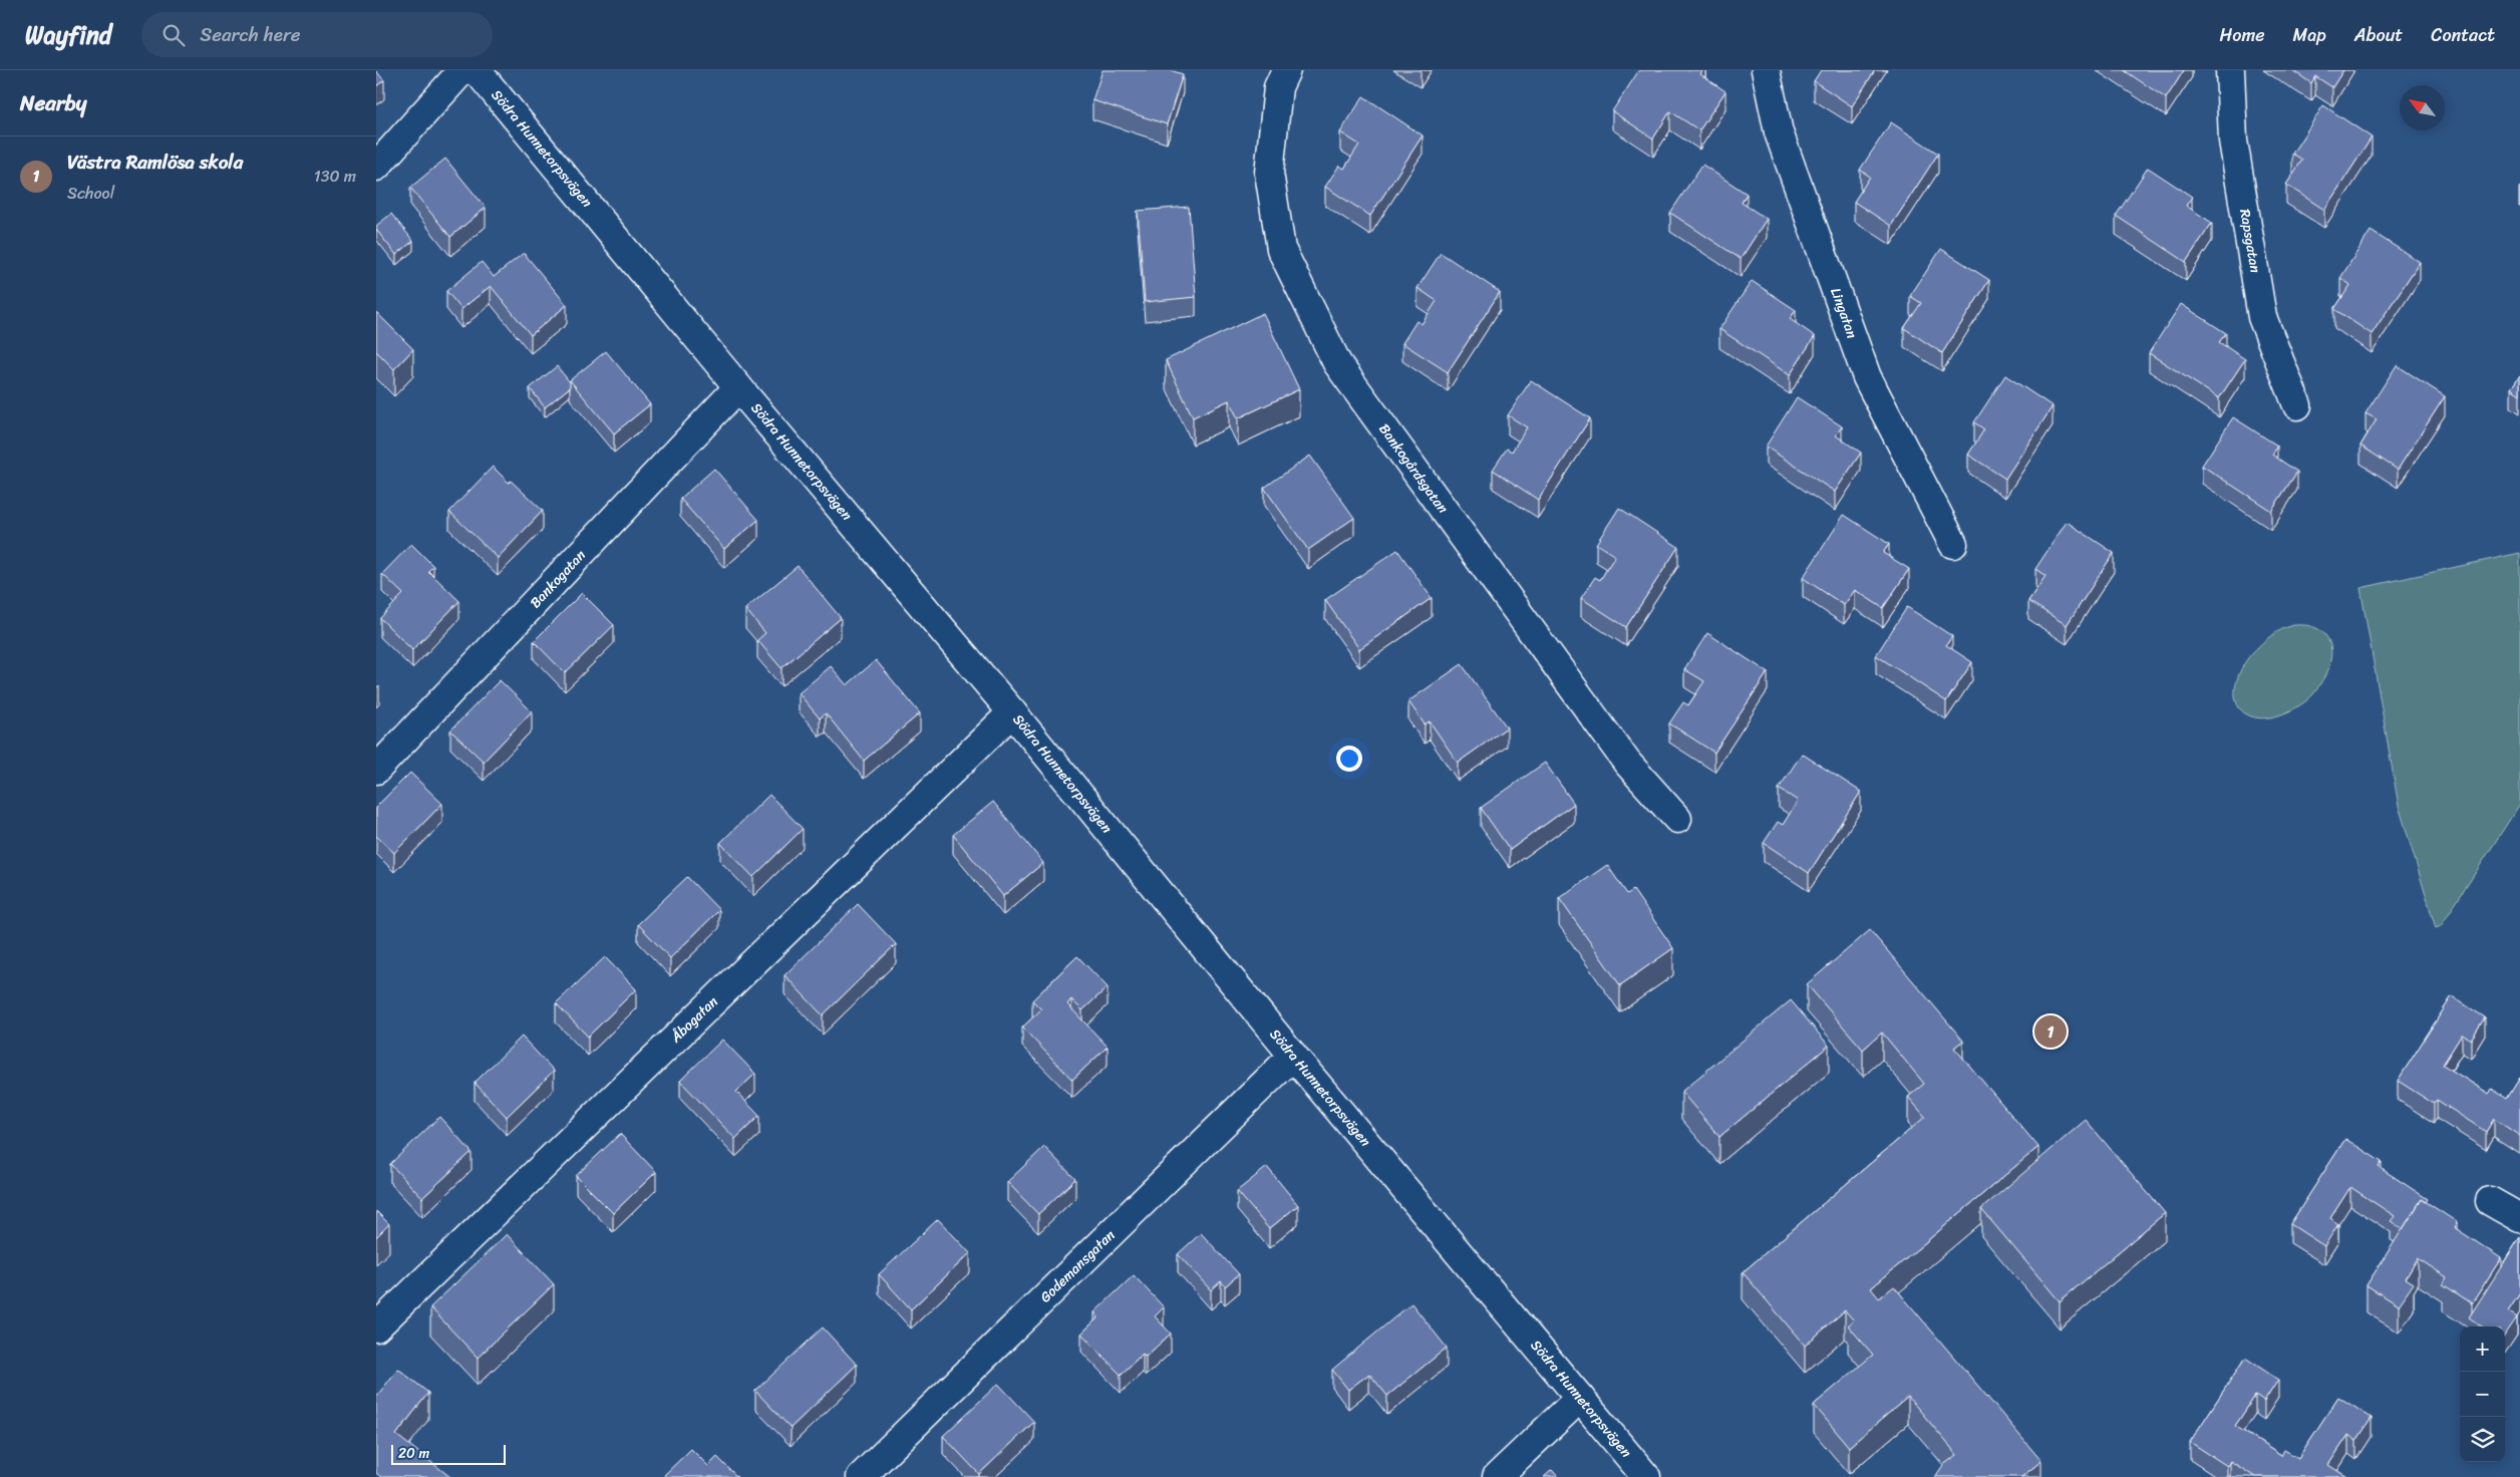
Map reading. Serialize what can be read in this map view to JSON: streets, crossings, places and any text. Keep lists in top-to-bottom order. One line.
{"streets":{"street":["Södra Hunnetorpsvägen","Rapsgatan","Lingatan","Bankogårdsgatan","Bankogatan","Åbogatan","Godemansgatan"]},"crossings":[["Södra Hunnetorpsvägen","Bankogatan"],["Södra Hunnetorpsvägen","Åbogatan"],["Södra Hunnetorpsvägen","Godemansgatan"]],"scale_bar":"20 m","north":"top left","page":{"header":"Wayfind","search":"Search here","nav":["Home","Map","About","Contact"],"heading":"Nearby","list":[{"mark":"1","name":"Västra Ramlösa skola","note":"School","value":"130 m"}],"pins":"1","map_buttons":["+","−"],"scale":"20 m"}}
